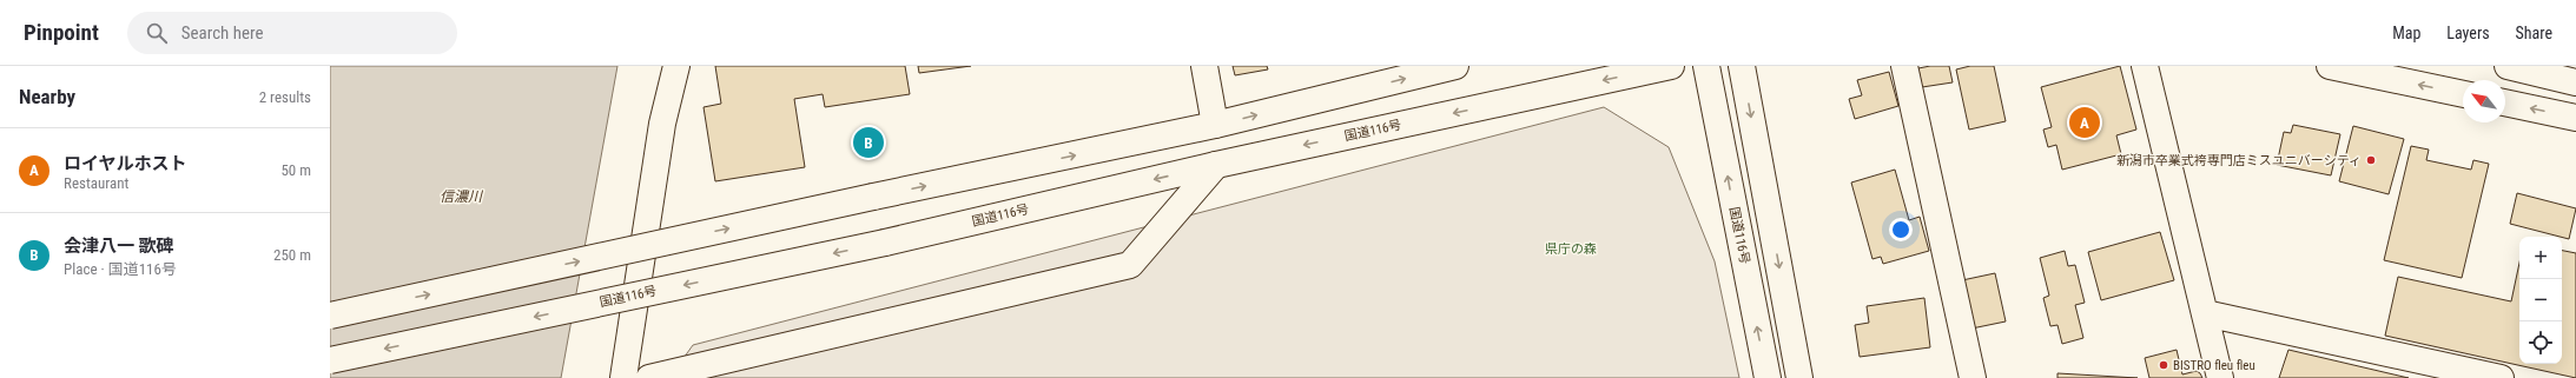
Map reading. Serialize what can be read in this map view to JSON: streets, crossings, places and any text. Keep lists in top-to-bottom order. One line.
{"streets":{"main road":["国道116号"]},"water":["信濃川"],"parks":["県庁の森"],"places":["新潟市卒業式袴専門店ミスユニバーシティ","BISTRO fleu fleu"],"north":"top left","page":{"header":"Pinpoint","search":"Search here","nav":["Map","Layers","Share"],"heading":["Nearby","2 results"],"pins":["A","B"],"list":[{"mark":"A","name":"ロイヤルホスト","note":"Restaurant","value":"50 m"},{"mark":"B","name":"会津八一 歌碑","note":"Place · 国道116号","value":"250 m"}],"map_buttons":["+","−"]}}
